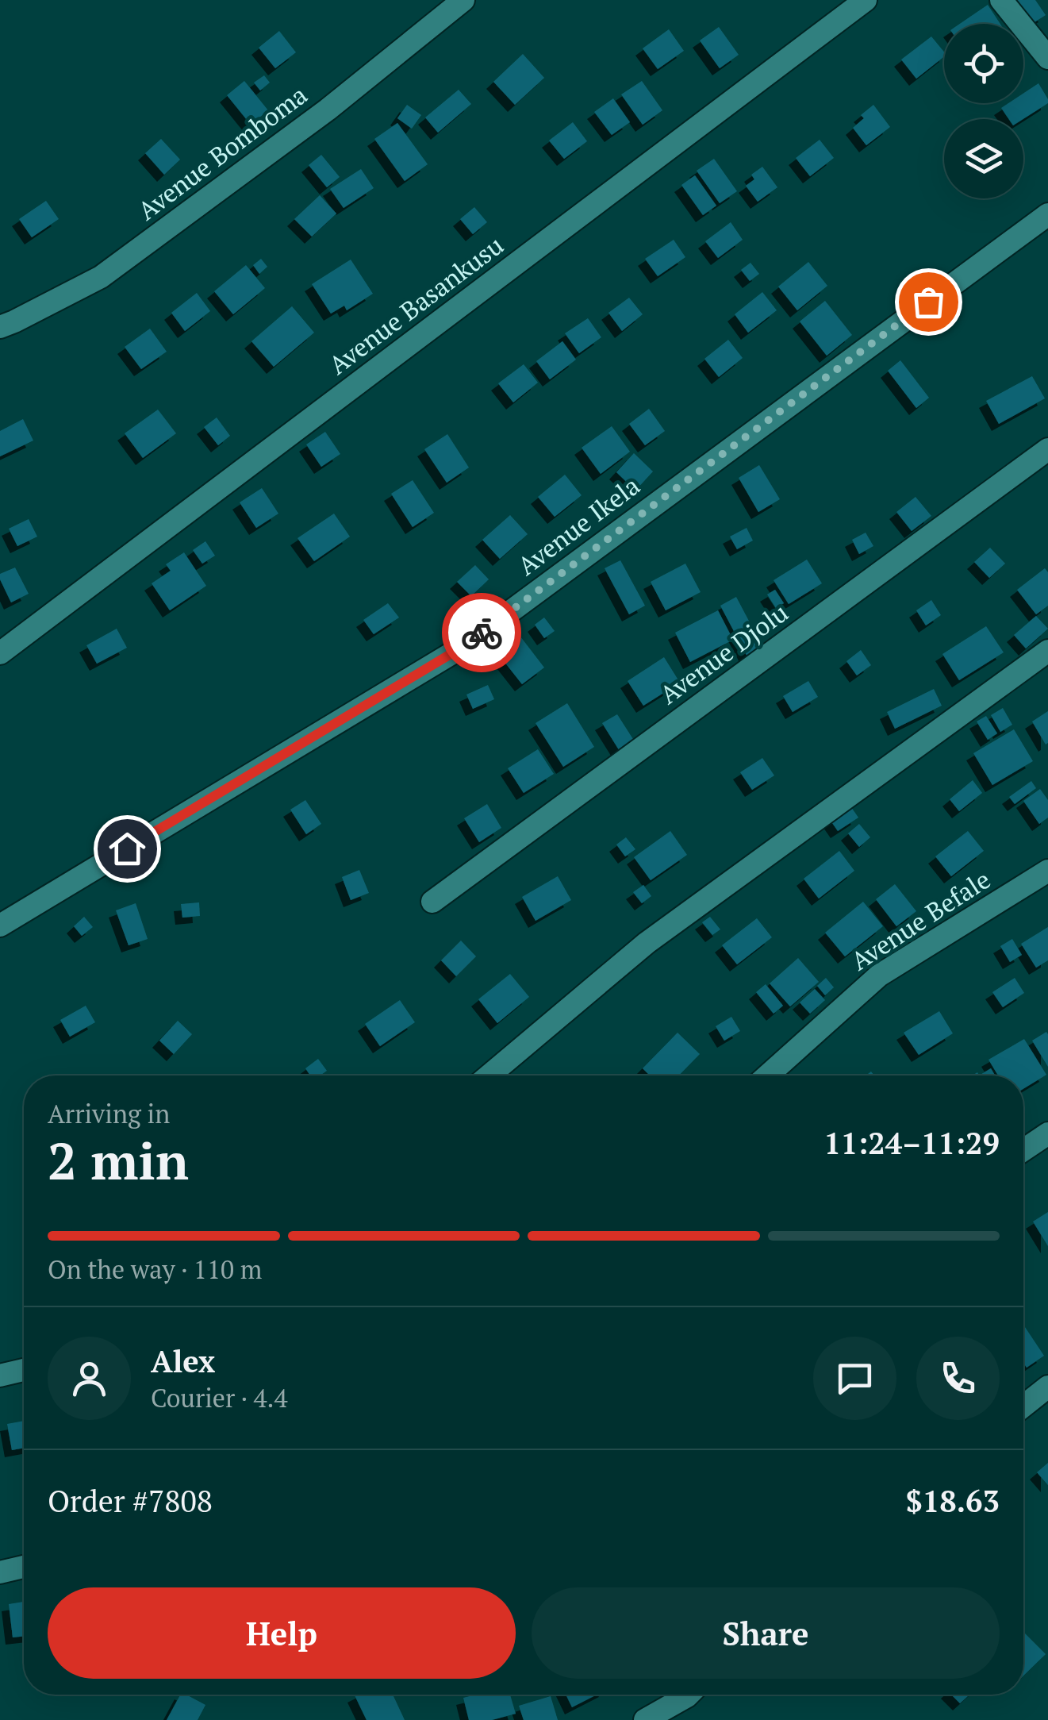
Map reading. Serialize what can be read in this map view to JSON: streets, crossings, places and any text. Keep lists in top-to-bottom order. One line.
{"streets":{"street":["Avenue Bomboma","Avenue Basankusu","Avenue Ikela","Avenue Djolu","Avenue Befale"]},"page":{"heading":["2 min","Arriving in","11:24–11:29"],"panel":["Alex","Courier · 4.4","Order #7808","$18.63"],"bar":"On the way · 110 m","buttons":["Help","Share"]}}
